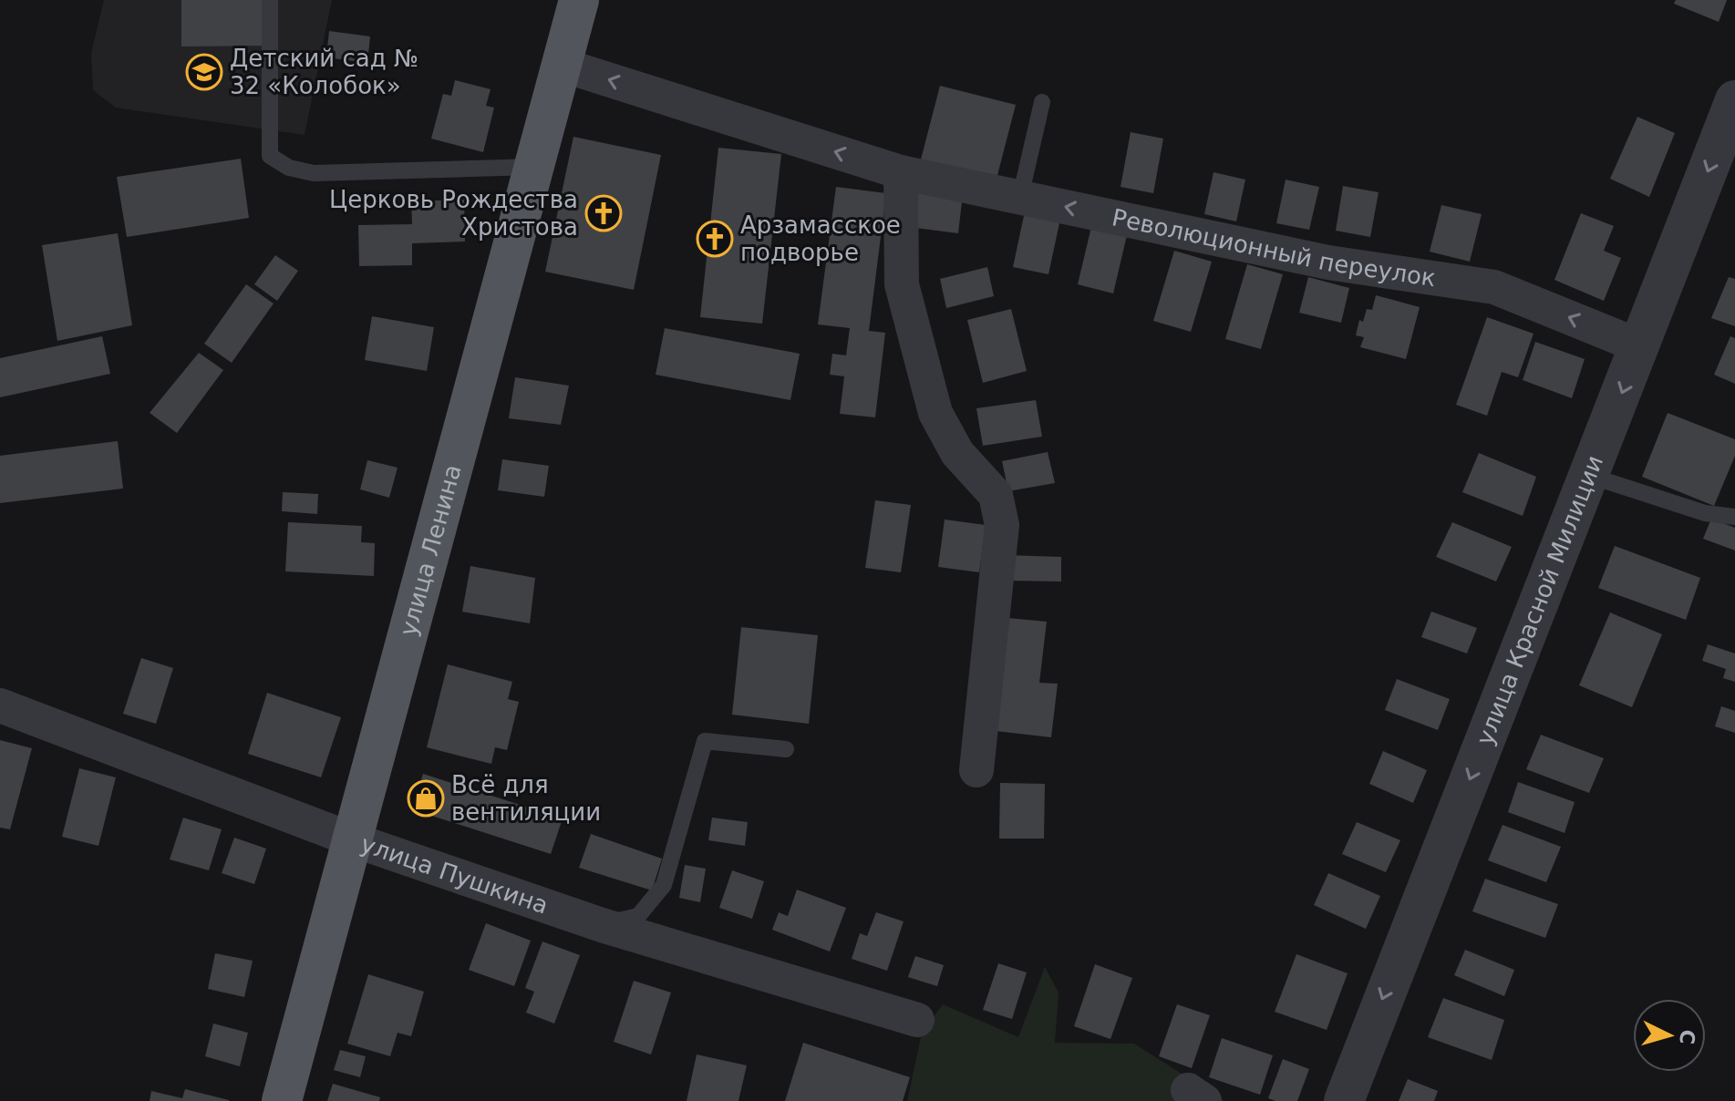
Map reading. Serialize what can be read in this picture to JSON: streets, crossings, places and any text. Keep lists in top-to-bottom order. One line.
{"streets":{"main road":["улица Ленина"],"street":["Революционный переулок","улица Красной Милиции","улица Пушкина"]},"crossings":[["Революционный переулок","улица Ленина"],["Революционный переулок","улица Красной Милиции"],["улица Ленина","улица Пушкина"]],"one_way":["Революционный переулок","улица Красной Милиции"],"places":{"school or university":["Детский сад № 32 «Колобок»"],"church":["Церковь Рождества Христова","Арзамасское подворье"],"shop":["Всё для вентиляции"]},"north":"right"}
